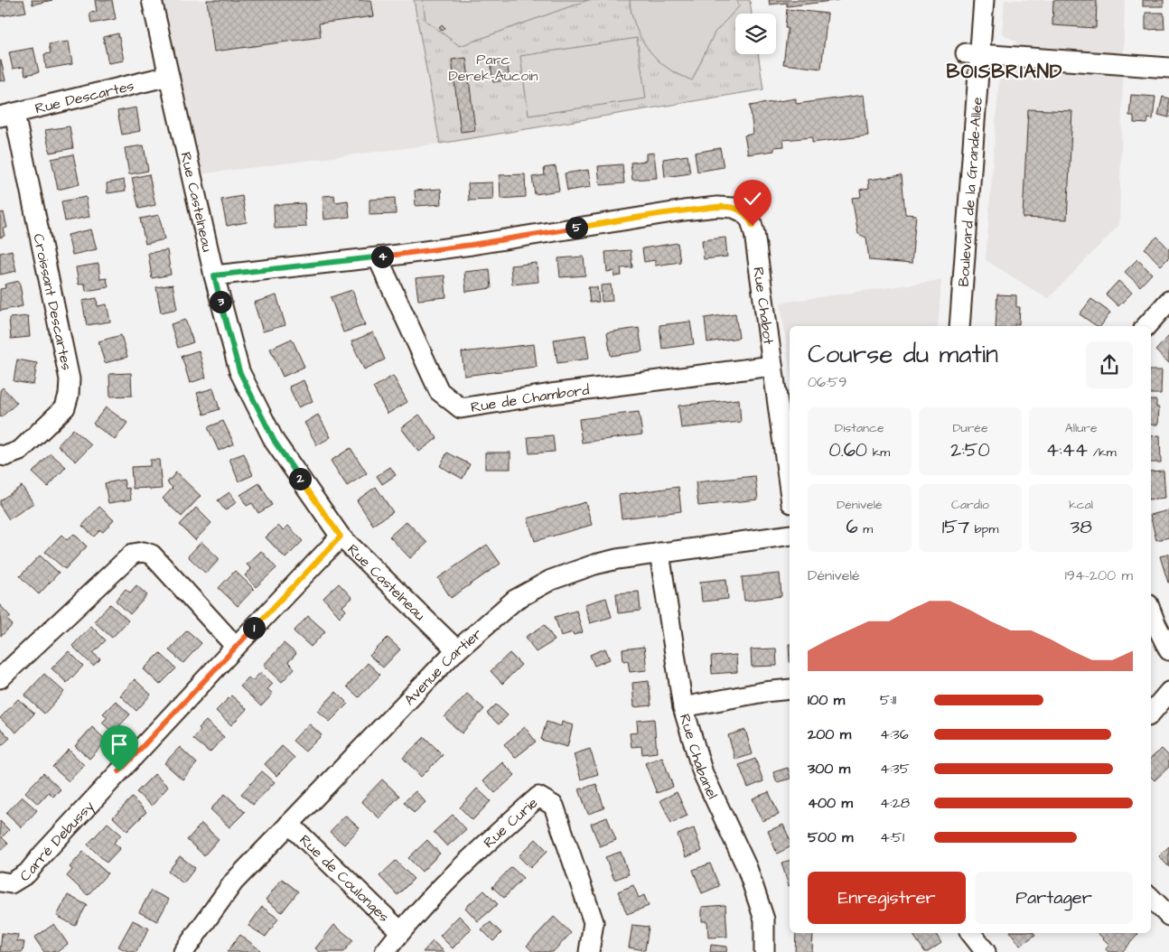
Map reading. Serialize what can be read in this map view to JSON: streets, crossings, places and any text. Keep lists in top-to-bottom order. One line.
{"streets":{"street":["Rue Descartes","Boulevard de la Grande-Allée","Rue Castelneau","Croissant Descartes","Rue Chabot","Rue de Chambord","Avenue Cartier","Rue Chabanel","Rue Curie","Carré Debussy","Rue de Coulonges"]},"crossings":[["Rue Descartes","Rue Castelneau"],["Rue Descartes","Croissant Descartes"],["Rue Castelneau","Rue Chabot"],["Rue Castelneau","Avenue Cartier"],["Rue Castelneau","Carré Debussy"],["Rue Chabot","Rue de Chambord"],["Avenue Cartier","Rue Chabanel"],["Avenue Cartier","Rue de Coulonges"],["Rue Curie","Rue de Coulonges"]],"districts":["BOISBRIAND"],"parks":["Parc Derek-Aucoin"],"page":{"pins":["5","4","3","2","1"],"heading":["Course du matin","06:59"],"stats":[["Distance","0.60 km"],["Durée","2:50"],["Allure","4:44 /km"],["Dénivelé","6 m"],["Cardio","157 bpm"],["kcal","38"]],"chart":["Dénivelé","194–200 m"],"list":[{"name":"100 m","note":"5:11"},{"name":"200 m","note":"4:36"},{"name":"300 m","note":"4:35"},{"name":"400 m","note":"4:28"},{"name":"500 m","note":"4:51"}],"buttons":["Enregistrer","Partager"]}}
